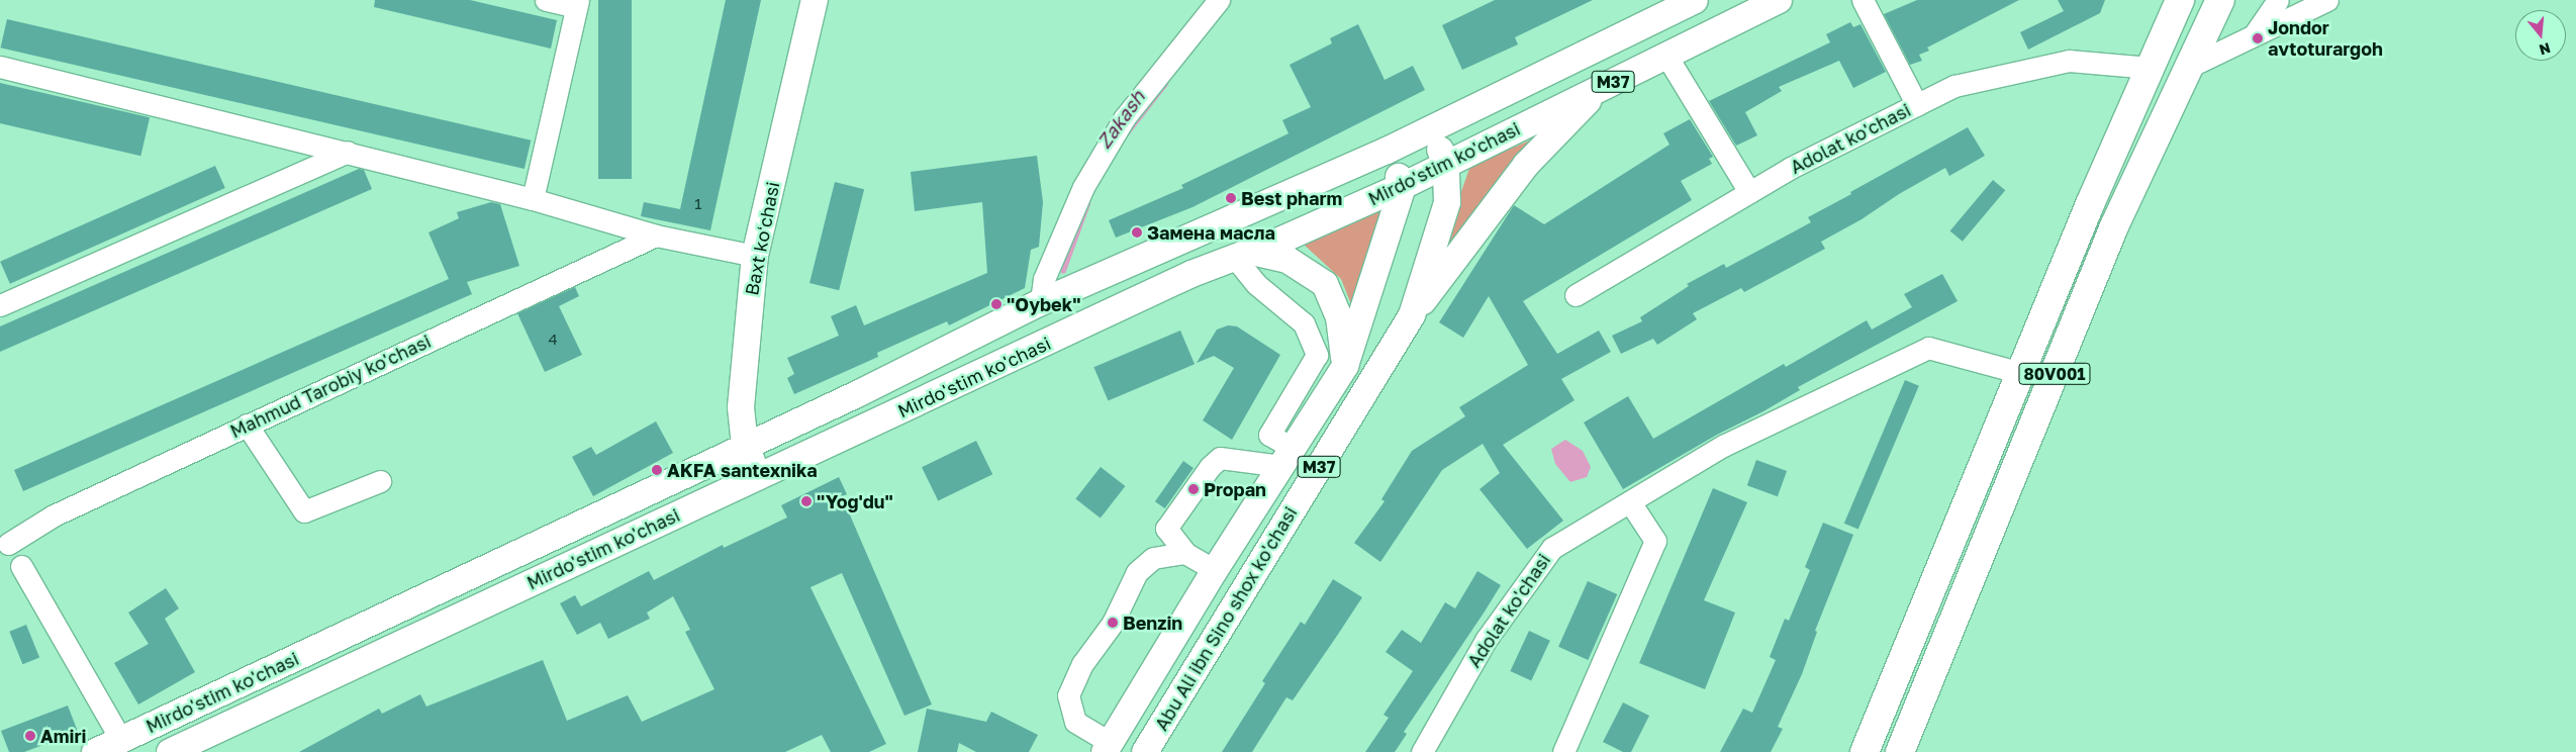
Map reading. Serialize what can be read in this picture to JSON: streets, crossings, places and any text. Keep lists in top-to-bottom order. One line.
{"streets":{"highway":["80V001"],"main road":["M37","Mirdo'stim ko'chasi","Baxt koʻchasi","Abu Ali ibn Sino shox ko'chasi"],"street":["Adolat ko'chasi","Mahmud Tarobiy ko'chasi"]},"crossings":[["M37","Mirdo'stim ko'chasi"],["M37","Abu Ali ibn Sino shox ko'chasi"],["Adolat ko'chasi","80V001"],["Mirdo'stim ko'chasi","Baxt koʻchasi"],["Mirdo'stim ko'chasi","Abu Ali ibn Sino shox ko'chasi"]],"water":["Zakash"],"places":["Jondor avtoturargoh","Best pharm","Замена масла","\"Oybek\"","AKFA santexnika","Propan","\"Yog'du\"","Benzin","Amiri"],"house_numbers":["1","4"],"north":"bottom"}
